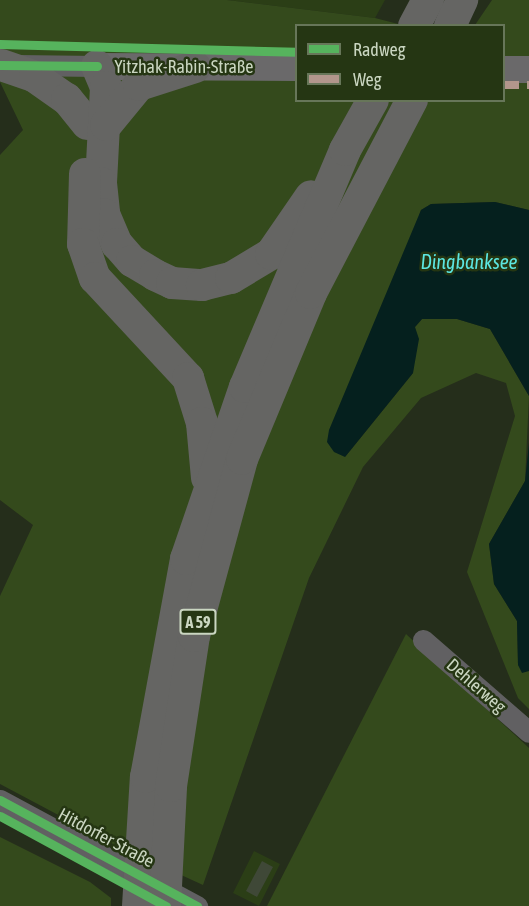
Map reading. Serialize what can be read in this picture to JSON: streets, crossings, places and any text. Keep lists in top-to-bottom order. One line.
{"streets":{"highway":["A 59"],"main road":["Yitzhak-Rabin-Straße"],"street":["Dehlerweg","Hitdorfer Straße"]},"water":["Dingbanksee"],"legend":["Radweg","Weg"]}
